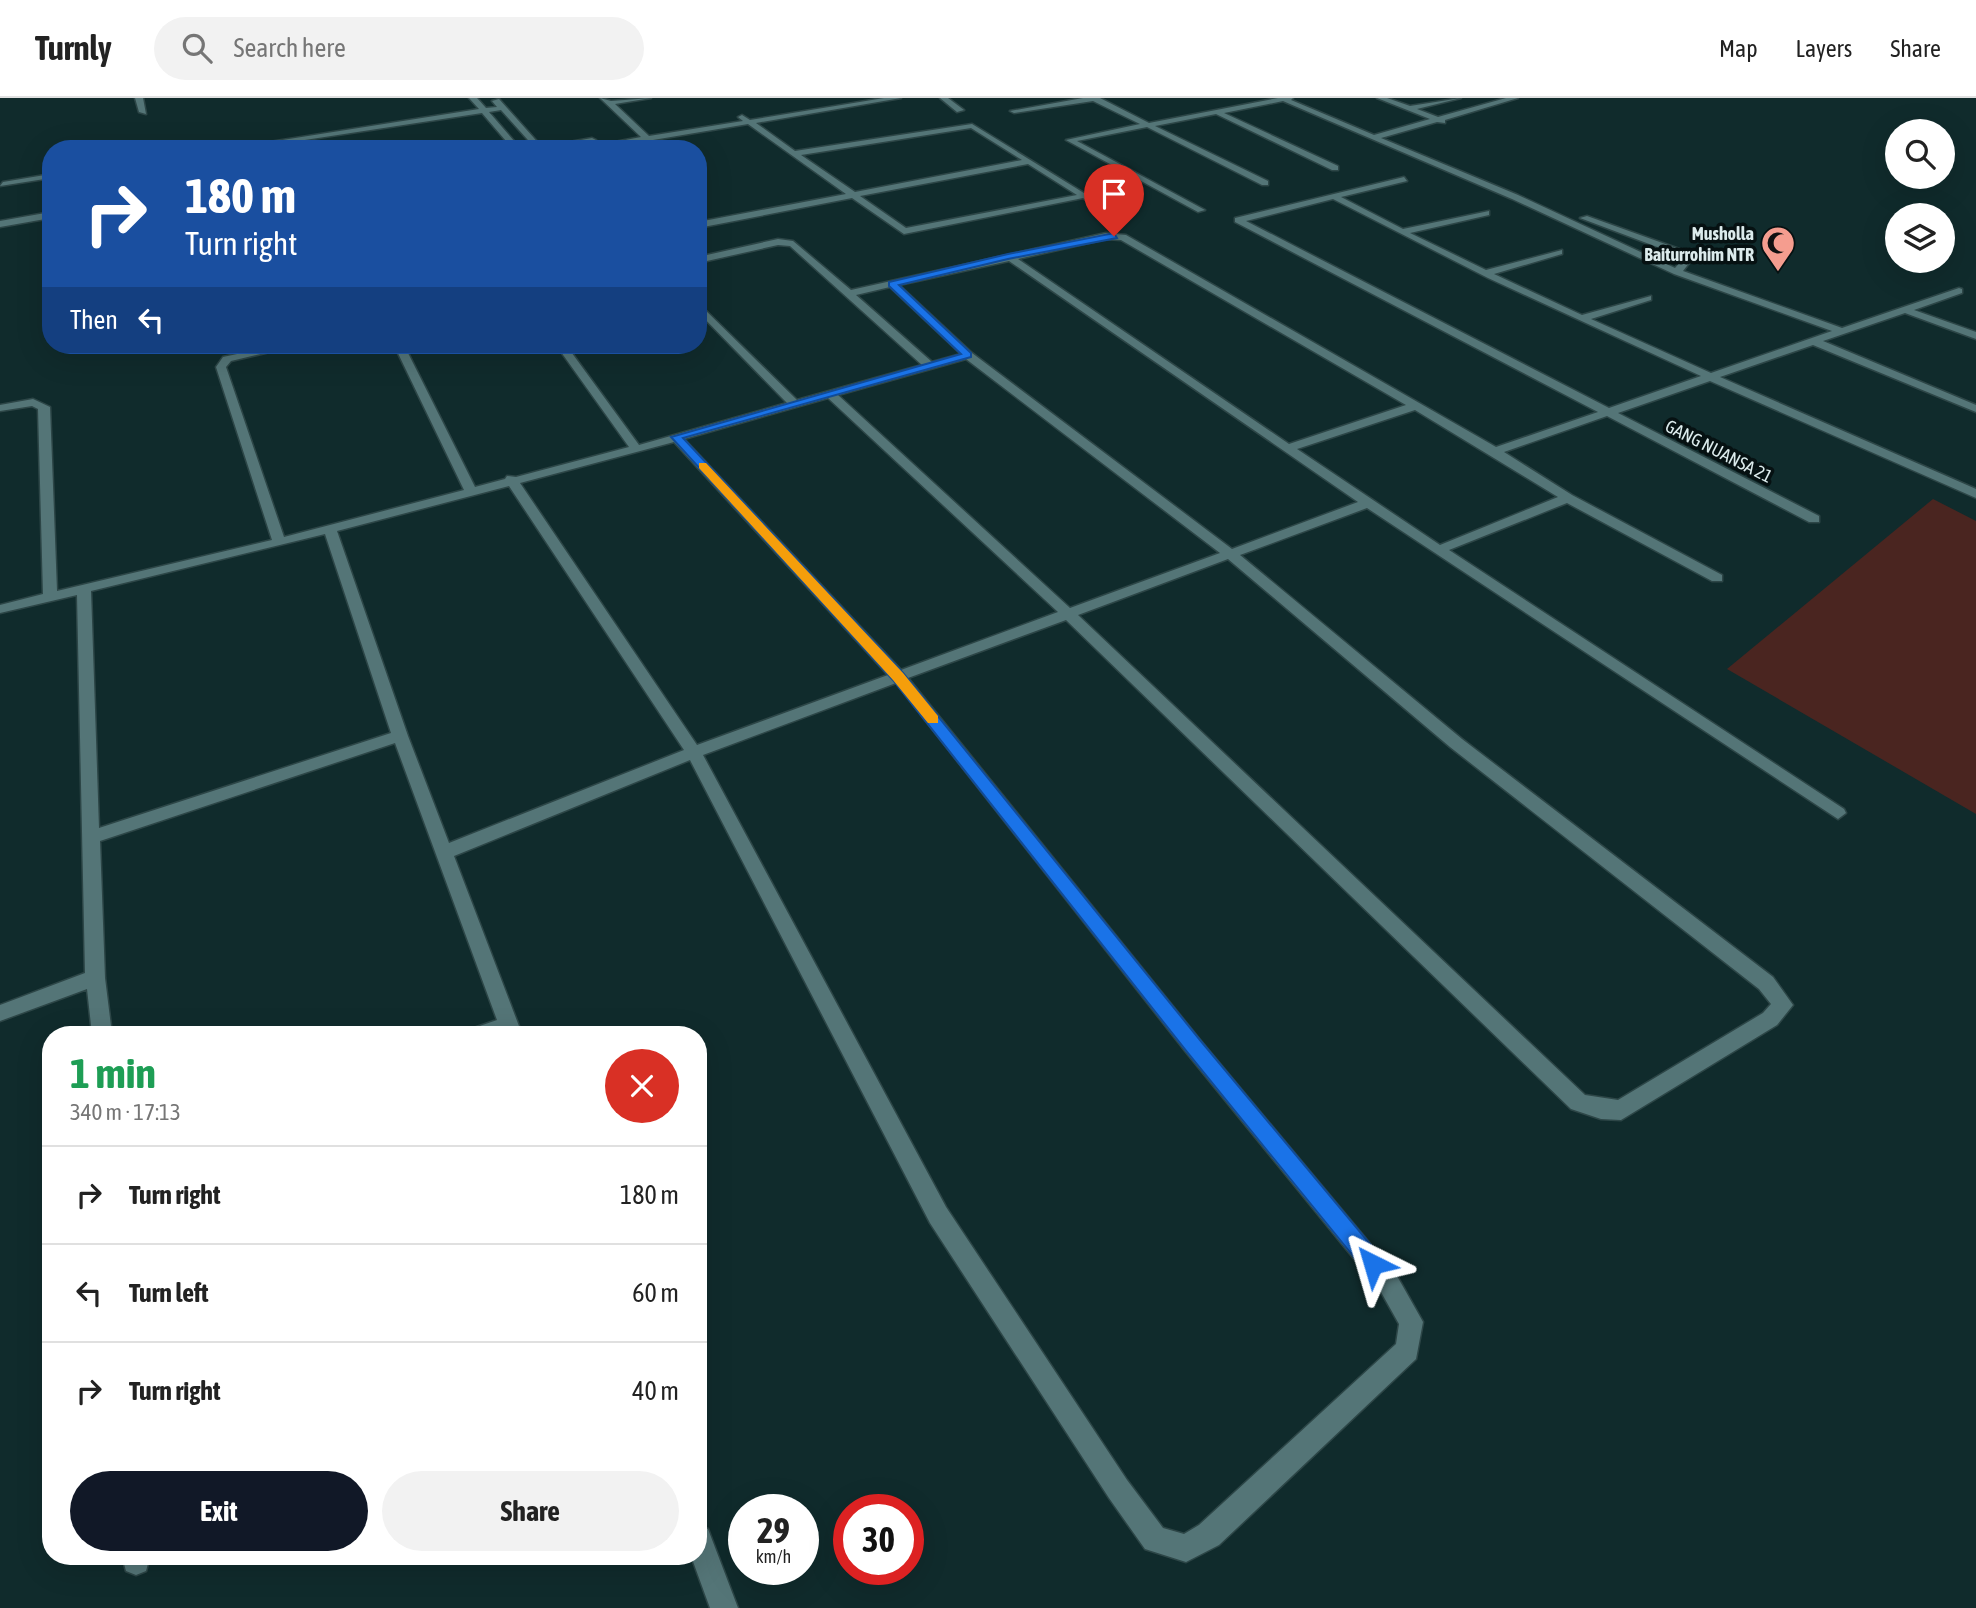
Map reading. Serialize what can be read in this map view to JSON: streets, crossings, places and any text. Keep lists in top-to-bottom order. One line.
{"streets":{"street":["GANG NUANSA 21"]},"places":{"mosque":["Musholla Baiturrohim NTR"]},"page":{"header":"Turnly","search":"Search here","nav":["Map","Layers","Share"],"turn":["180 m","Turn right"],"then":"Then","heading":["1 min","340 m · 17:13"],"list":[{"name":"Turn right","value":"180 m"},{"name":"Turn left","value":"60 m"},{"name":"Turn right","value":"40 m"}],"buttons":["Exit","Share"],"speed":"29 km/h","limit":"30"}}
